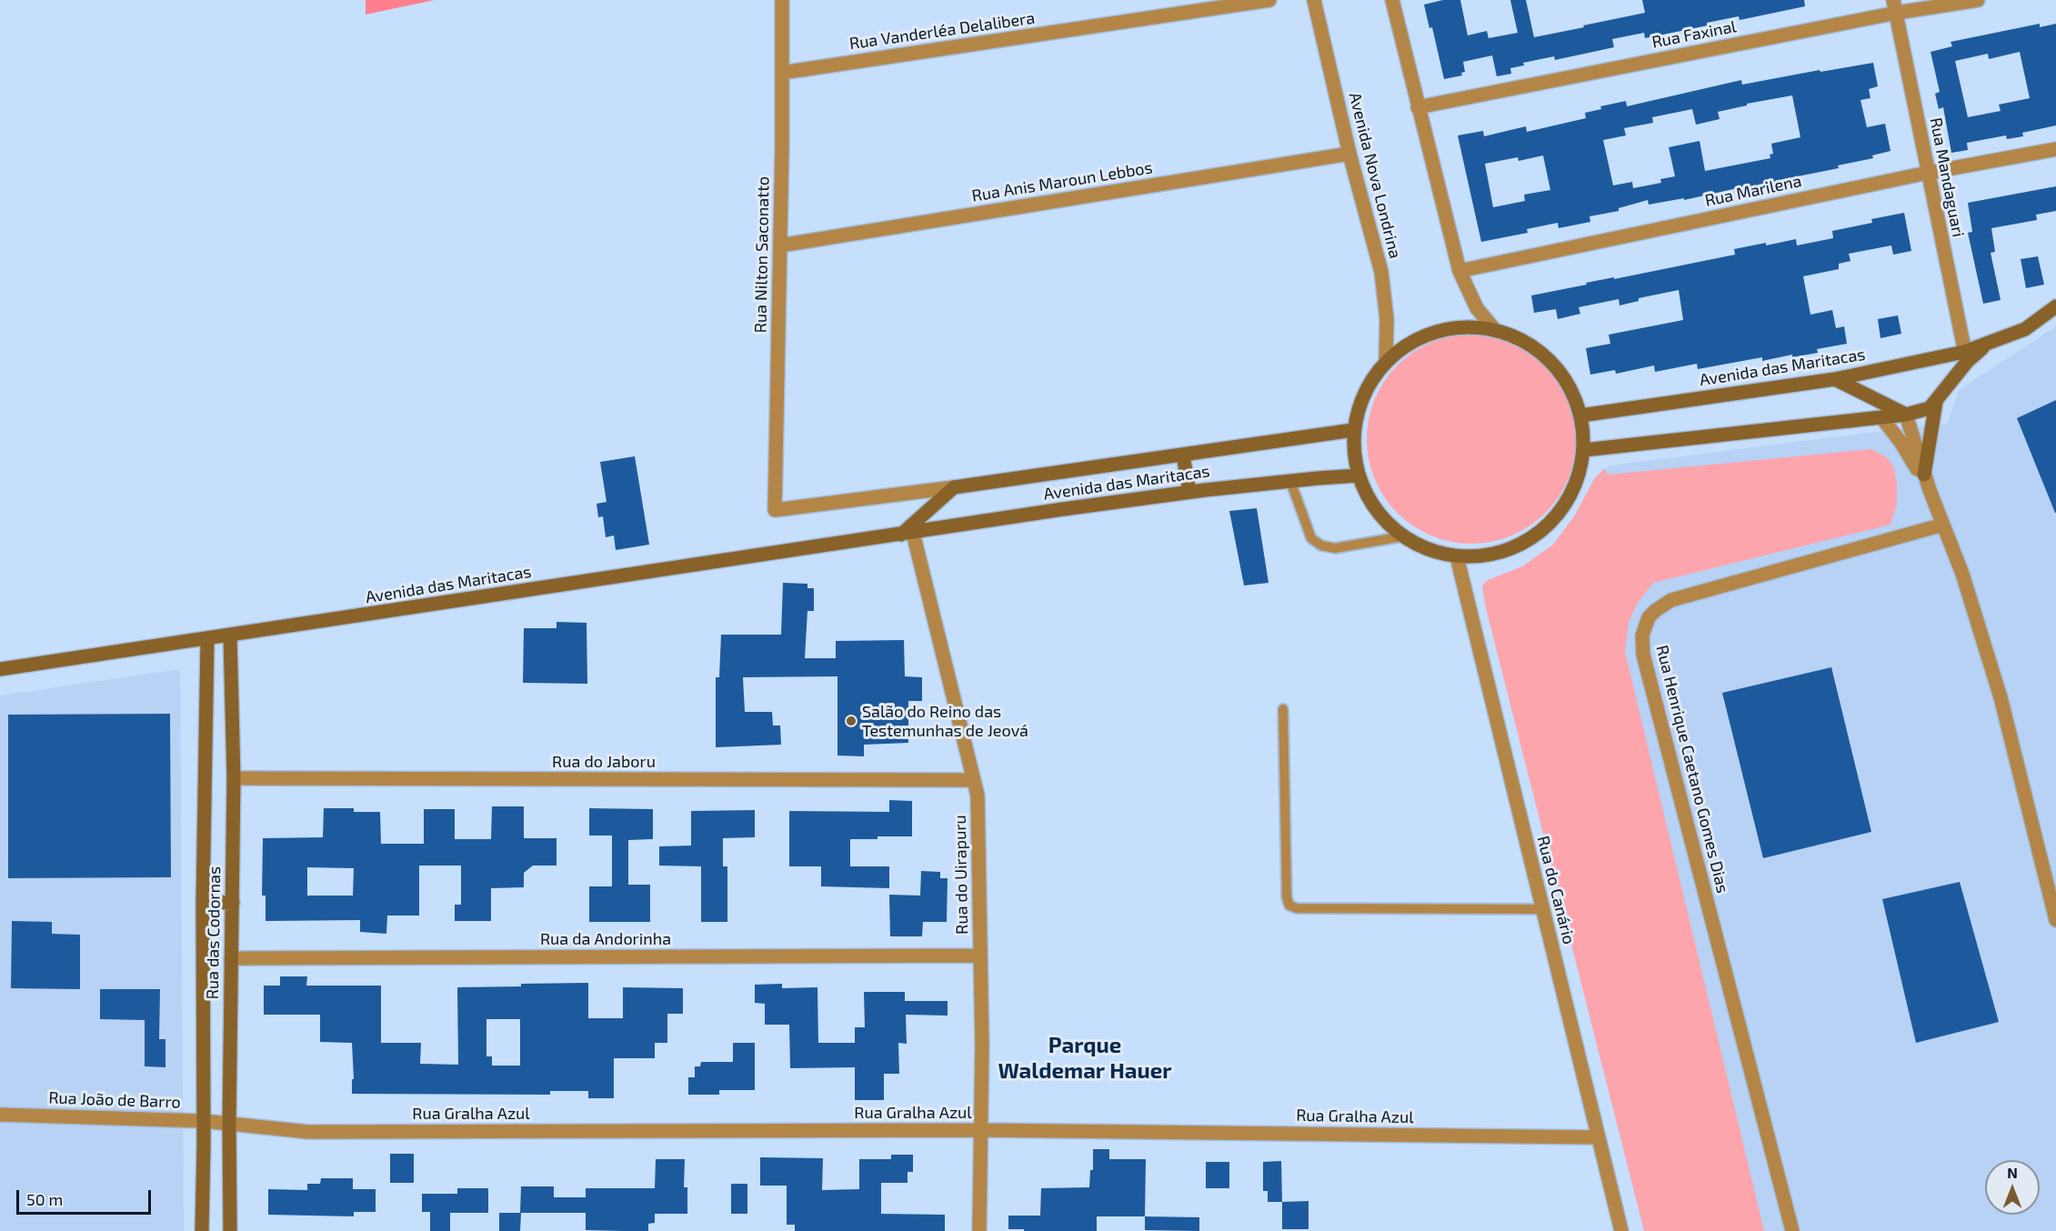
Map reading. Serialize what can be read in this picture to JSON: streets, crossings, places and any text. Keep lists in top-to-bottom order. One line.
{"streets":{"street":["Rua Vanderléa Delalibera","Rua Faxinal","Avenida Nova Londrina","Rua Mandaguari","Rua Anis Maroun Lebbos","Rua Marilena","Rua Nilton Saconatto","Avenida das Maritacas","Rua do Jaboru","Rua Henrique Caetano Gomes Dias","Rua do Uirapuru","Rua do Canário","Rua das Codornas","Rua da Andorinha","Rua João de Barro","Rua Gralha Azul"]},"crossings":[["Rua Vanderléa Delalibera","Rua Nilton Saconatto"],["Rua Faxinal","Rua Mandaguari"],["Avenida Nova Londrina","Rua Anis Maroun Lebbos"],["Rua Mandaguari","Rua Marilena"],["Rua Mandaguari","Avenida das Maritacas"],["Rua Anis Maroun Lebbos","Rua Nilton Saconatto"],["Rua Nilton Saconatto","Avenida das Maritacas"],["Avenida das Maritacas","Rua do Uirapuru"],["Avenida das Maritacas","Rua das Codornas"],["Rua do Jaboru","Rua do Uirapuru"],["Rua do Jaboru","Rua das Codornas"],["Rua do Uirapuru","Rua da Andorinha"],["Rua do Uirapuru","Rua Gralha Azul"],["Rua do Canário","Rua Gralha Azul"],["Rua das Codornas","Rua da Andorinha"],["Rua das Codornas","Rua João de Barro"],["Rua das Codornas","Rua Gralha Azul"],["Rua João de Barro","Rua Gralha Azul"]],"districts":["Parque Waldemar Hauer"],"places":["Salão do Reino das Testemunhas de Jeová"],"scale_bar":"50 m","north":"top"}
